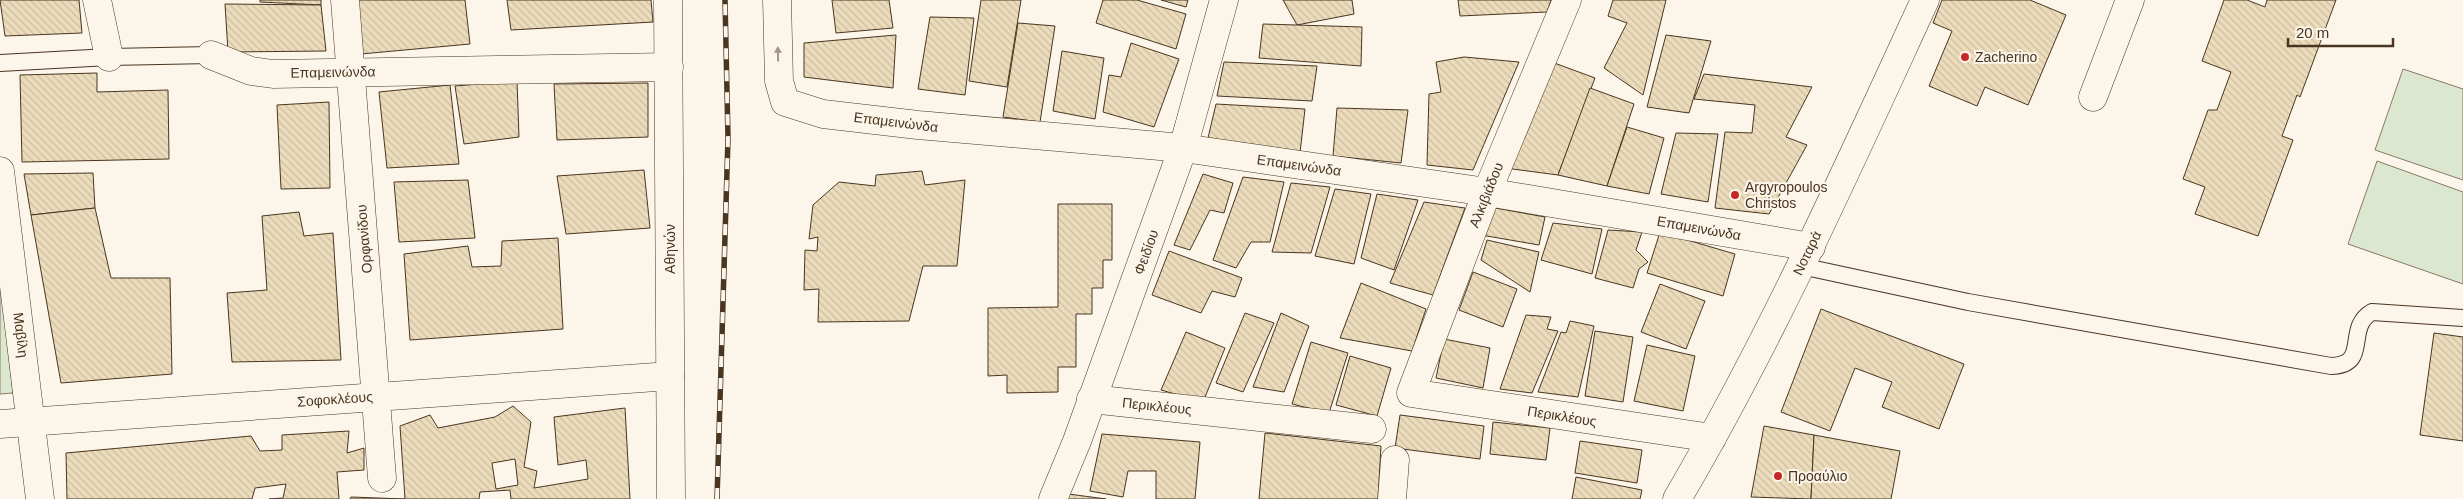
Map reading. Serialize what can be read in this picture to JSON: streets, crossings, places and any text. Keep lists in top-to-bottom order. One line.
{"streets":{"street":["Επαμεινώνδα","Αλκιβιάδου","Ορφανίδου","Αθηνών","Φειδίου","Νοταρά","Μαβίλη","Σοφοκλέους","Περικλέους"]},"crossings":[["Επαμεινώνδα","Αλκιβιάδου"],["Επαμεινώνδα","Ορφανίδου"],["Επαμεινώνδα","Αθηνών"],["Επαμεινώνδα","Φειδίου"],["Επαμεινώνδα","Νοταρά"],["Αλκιβιάδου","Περικλέους"],["Ορφανίδου","Σοφοκλέους"],["Αθηνών","Σοφοκλέους"],["Φειδίου","Περικλέους"],["Νοταρά","Περικλέους"],["Μαβίλη","Σοφοκλέους"]],"places":["Zacherino","Argyropoulos Christos","Προαύλιο"],"scale_bar":"20 m"}
